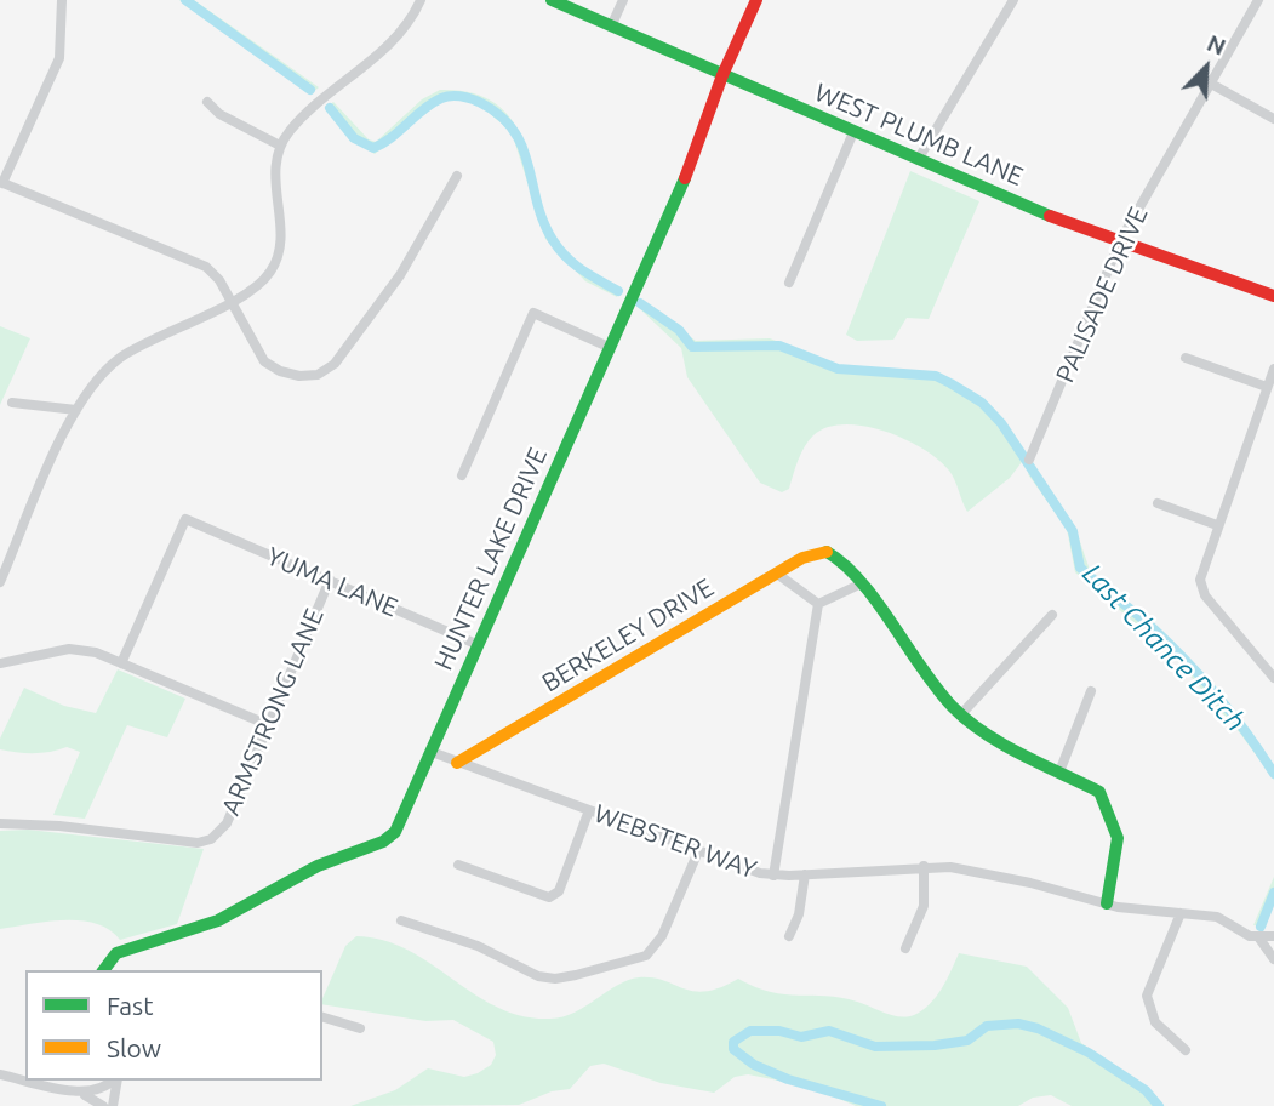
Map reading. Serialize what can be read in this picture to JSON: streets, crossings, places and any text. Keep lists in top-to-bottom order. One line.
{"streets":{"street":["WEST PLUMB LANE","PALISADE DRIVE","HUNTER LAKE DRIVE","YUMA LANE","BERKELEY DRIVE","ARMSTRONG LANE","WEBSTER WAY"]},"crossings":[["WEST PLUMB LANE","PALISADE DRIVE"],["WEST PLUMB LANE","HUNTER LAKE DRIVE"],["HUNTER LAKE DRIVE","YUMA LANE"],["HUNTER LAKE DRIVE","WEBSTER WAY"],["YUMA LANE","ARMSTRONG LANE"],["BERKELEY DRIVE","WEBSTER WAY"]],"water":["Last Chance Ditch"],"legend":["Fast","Slow"],"north":"top right"}
